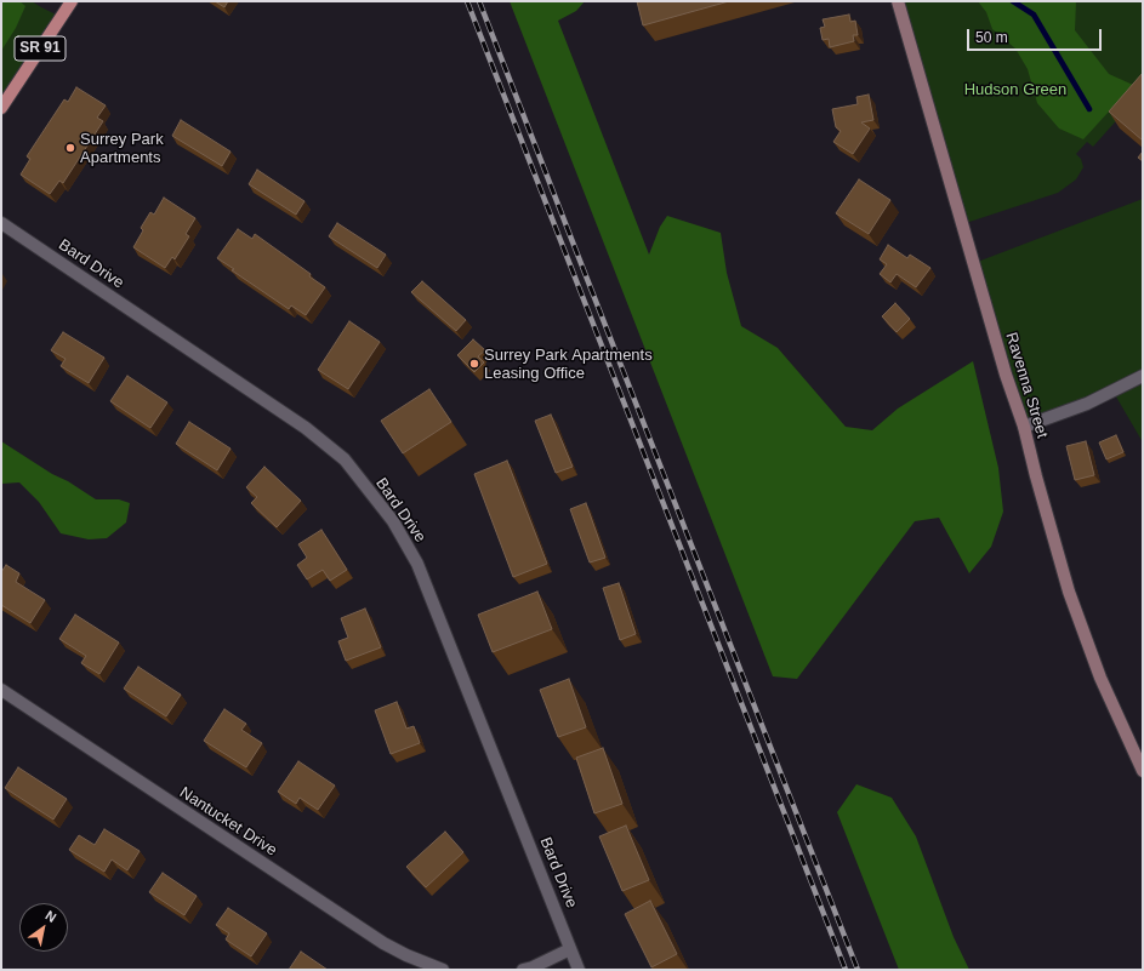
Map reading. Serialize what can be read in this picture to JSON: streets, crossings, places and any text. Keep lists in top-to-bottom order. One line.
{"streets":{"main road":["SR 91"],"street":["Bard Drive","Ravenna Street","Nantucket Drive"]},"parks":["Hudson Green"],"places":["Surrey Park Apartments","Surrey Park Apartments Leasing Office"],"scale_bar":"50 m","north":"top right"}
